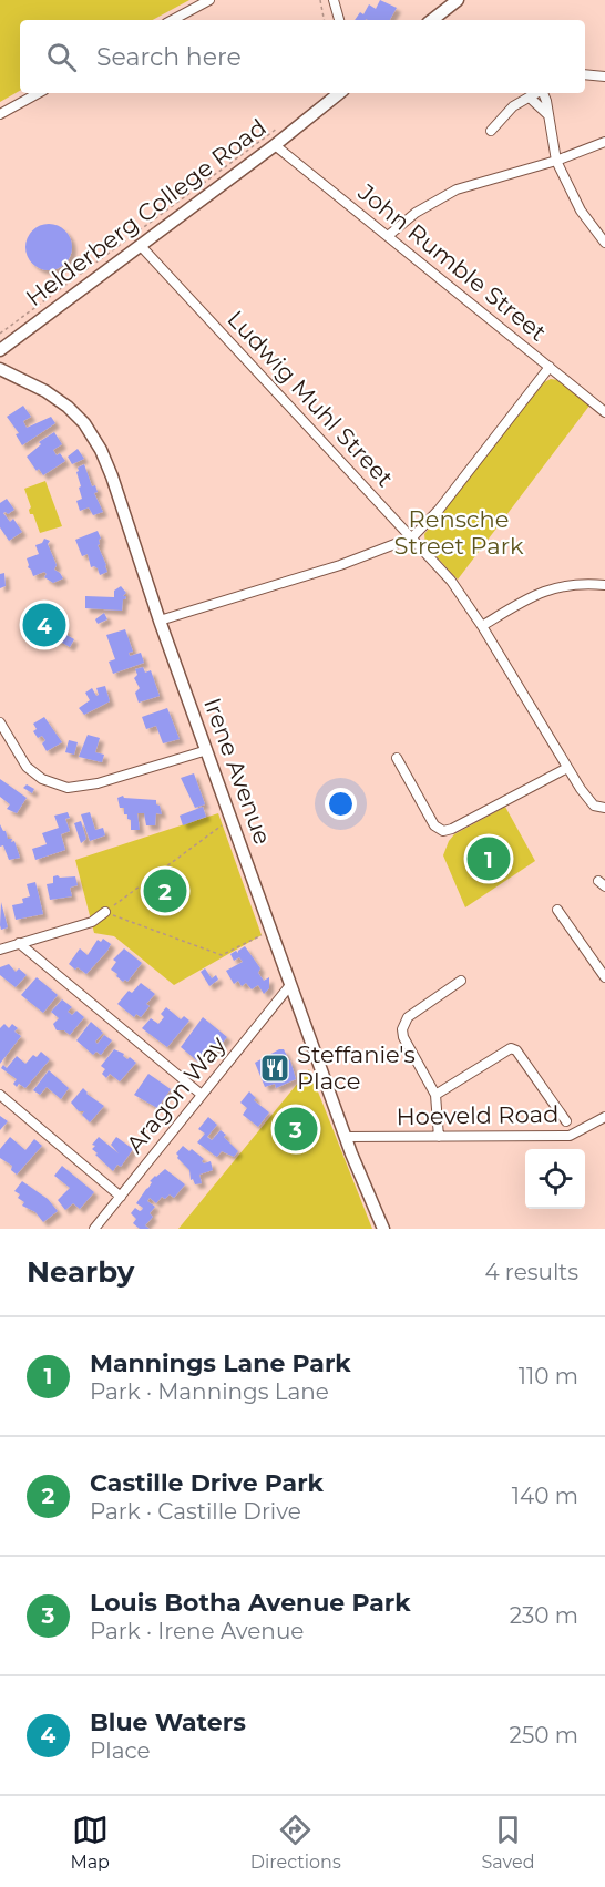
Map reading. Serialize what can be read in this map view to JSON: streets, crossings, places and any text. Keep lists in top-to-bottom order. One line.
{"streets":{"street":["Helderberg College Road","John Rumble Street","Ludwig Muhl Street","Irene Avenue","Aragon Way","Hoeveld Road"]},"crossings":[["Helderberg College Road","John Rumble Street"],["Helderberg College Road","Ludwig Muhl Street"],["Irene Avenue","Aragon Way"],["Irene Avenue","Hoeveld Road"]],"parks":["Rensche Street Park"],"places":{"restaurant":["Steffanie's Place"]},"page":{"search":"Search here","pins":["4","1","2","3"],"heading":["Nearby","4 results"],"list":[{"mark":"1","name":"Mannings Lane Park","note":"Park · Mannings Lane","value":"110 m"},{"mark":"2","name":"Castille Drive Park","note":"Park · Castille Drive","value":"140 m"},{"mark":"3","name":"Louis Botha Avenue Park","note":"Park · Irene Avenue","value":"230 m"},{"mark":"4","name":"Blue Waters","note":"Place","value":"250 m"}],"nav":["Map","Directions","Saved"]}}
